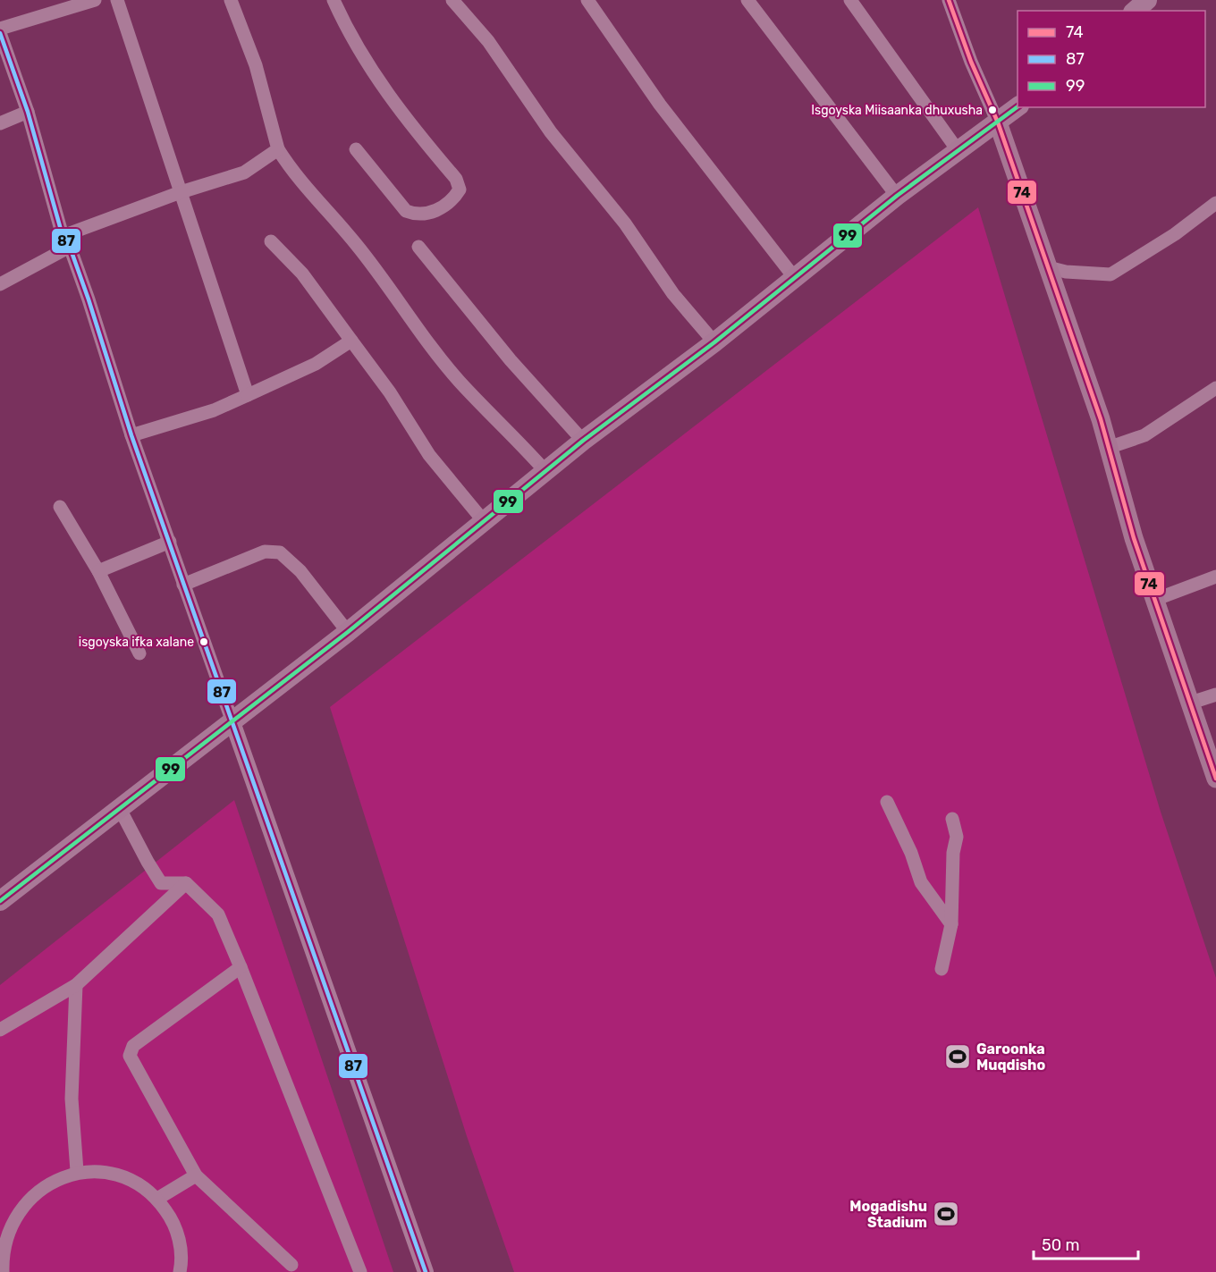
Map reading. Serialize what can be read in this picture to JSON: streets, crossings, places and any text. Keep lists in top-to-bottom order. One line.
{"places":{"other":["Isgoyska Miisaanka dhuxusha","isgoyska ifka xalane"],"sports":["Garoonka Muqdisho","Mogadishu Stadium"]},"lines":["transit line 74","transit line 87","transit line 99"],"legend":["74","87","99"],"scale_bar":"50 m"}
